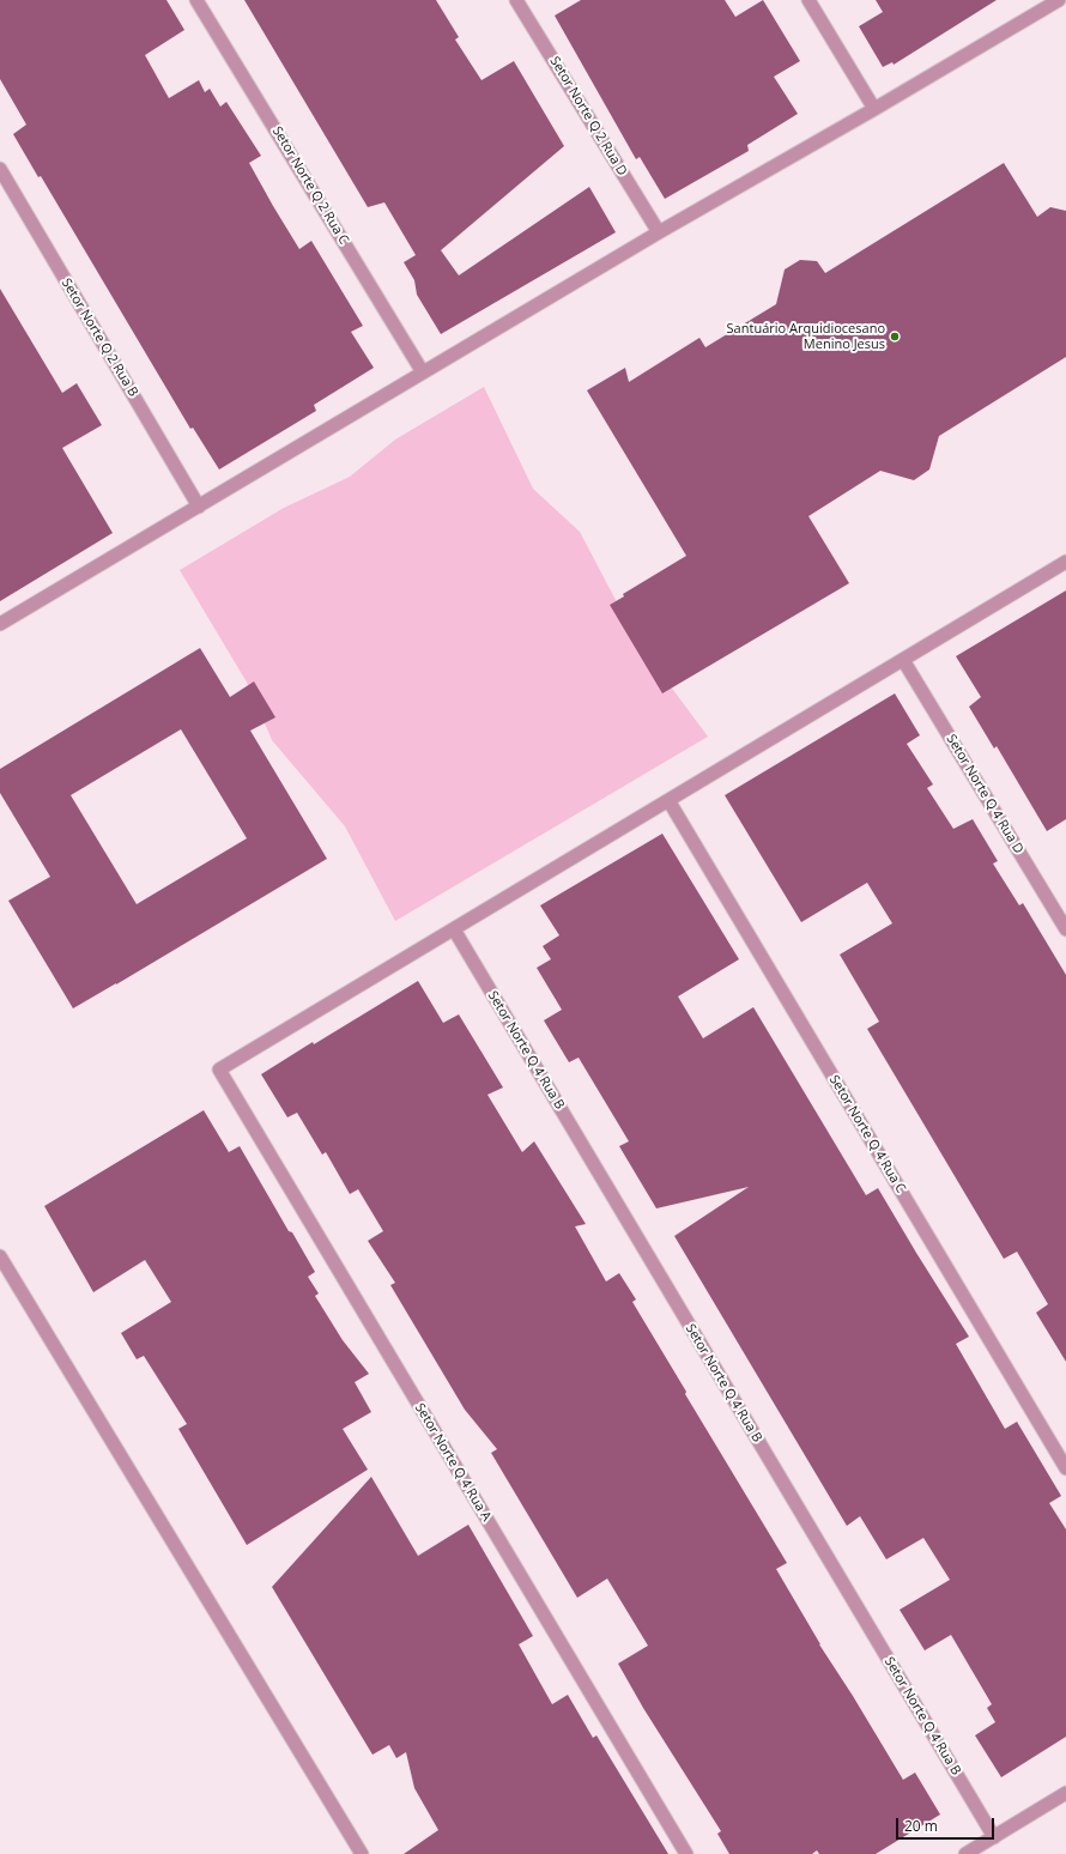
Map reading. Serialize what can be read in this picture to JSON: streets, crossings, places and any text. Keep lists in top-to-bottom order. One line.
{"streets":{"street":["Setor Norte Q 2 Rua D","Setor Norte Q 2 Rua C","Setor Norte Q 2 Rua B","Setor Norte Q 4 Rua D","Setor Norte Q 4 Rua B","Setor Norte Q 4 Rua C","Setor Norte Q 4 Rua A"]},"crossings":[["Setor Norte Q 4 Rua B","Setor Norte Q 4 Rua A"]],"places":["Santuário Arquidiocesano Menino Jesus"],"scale_bar":"20 m"}
